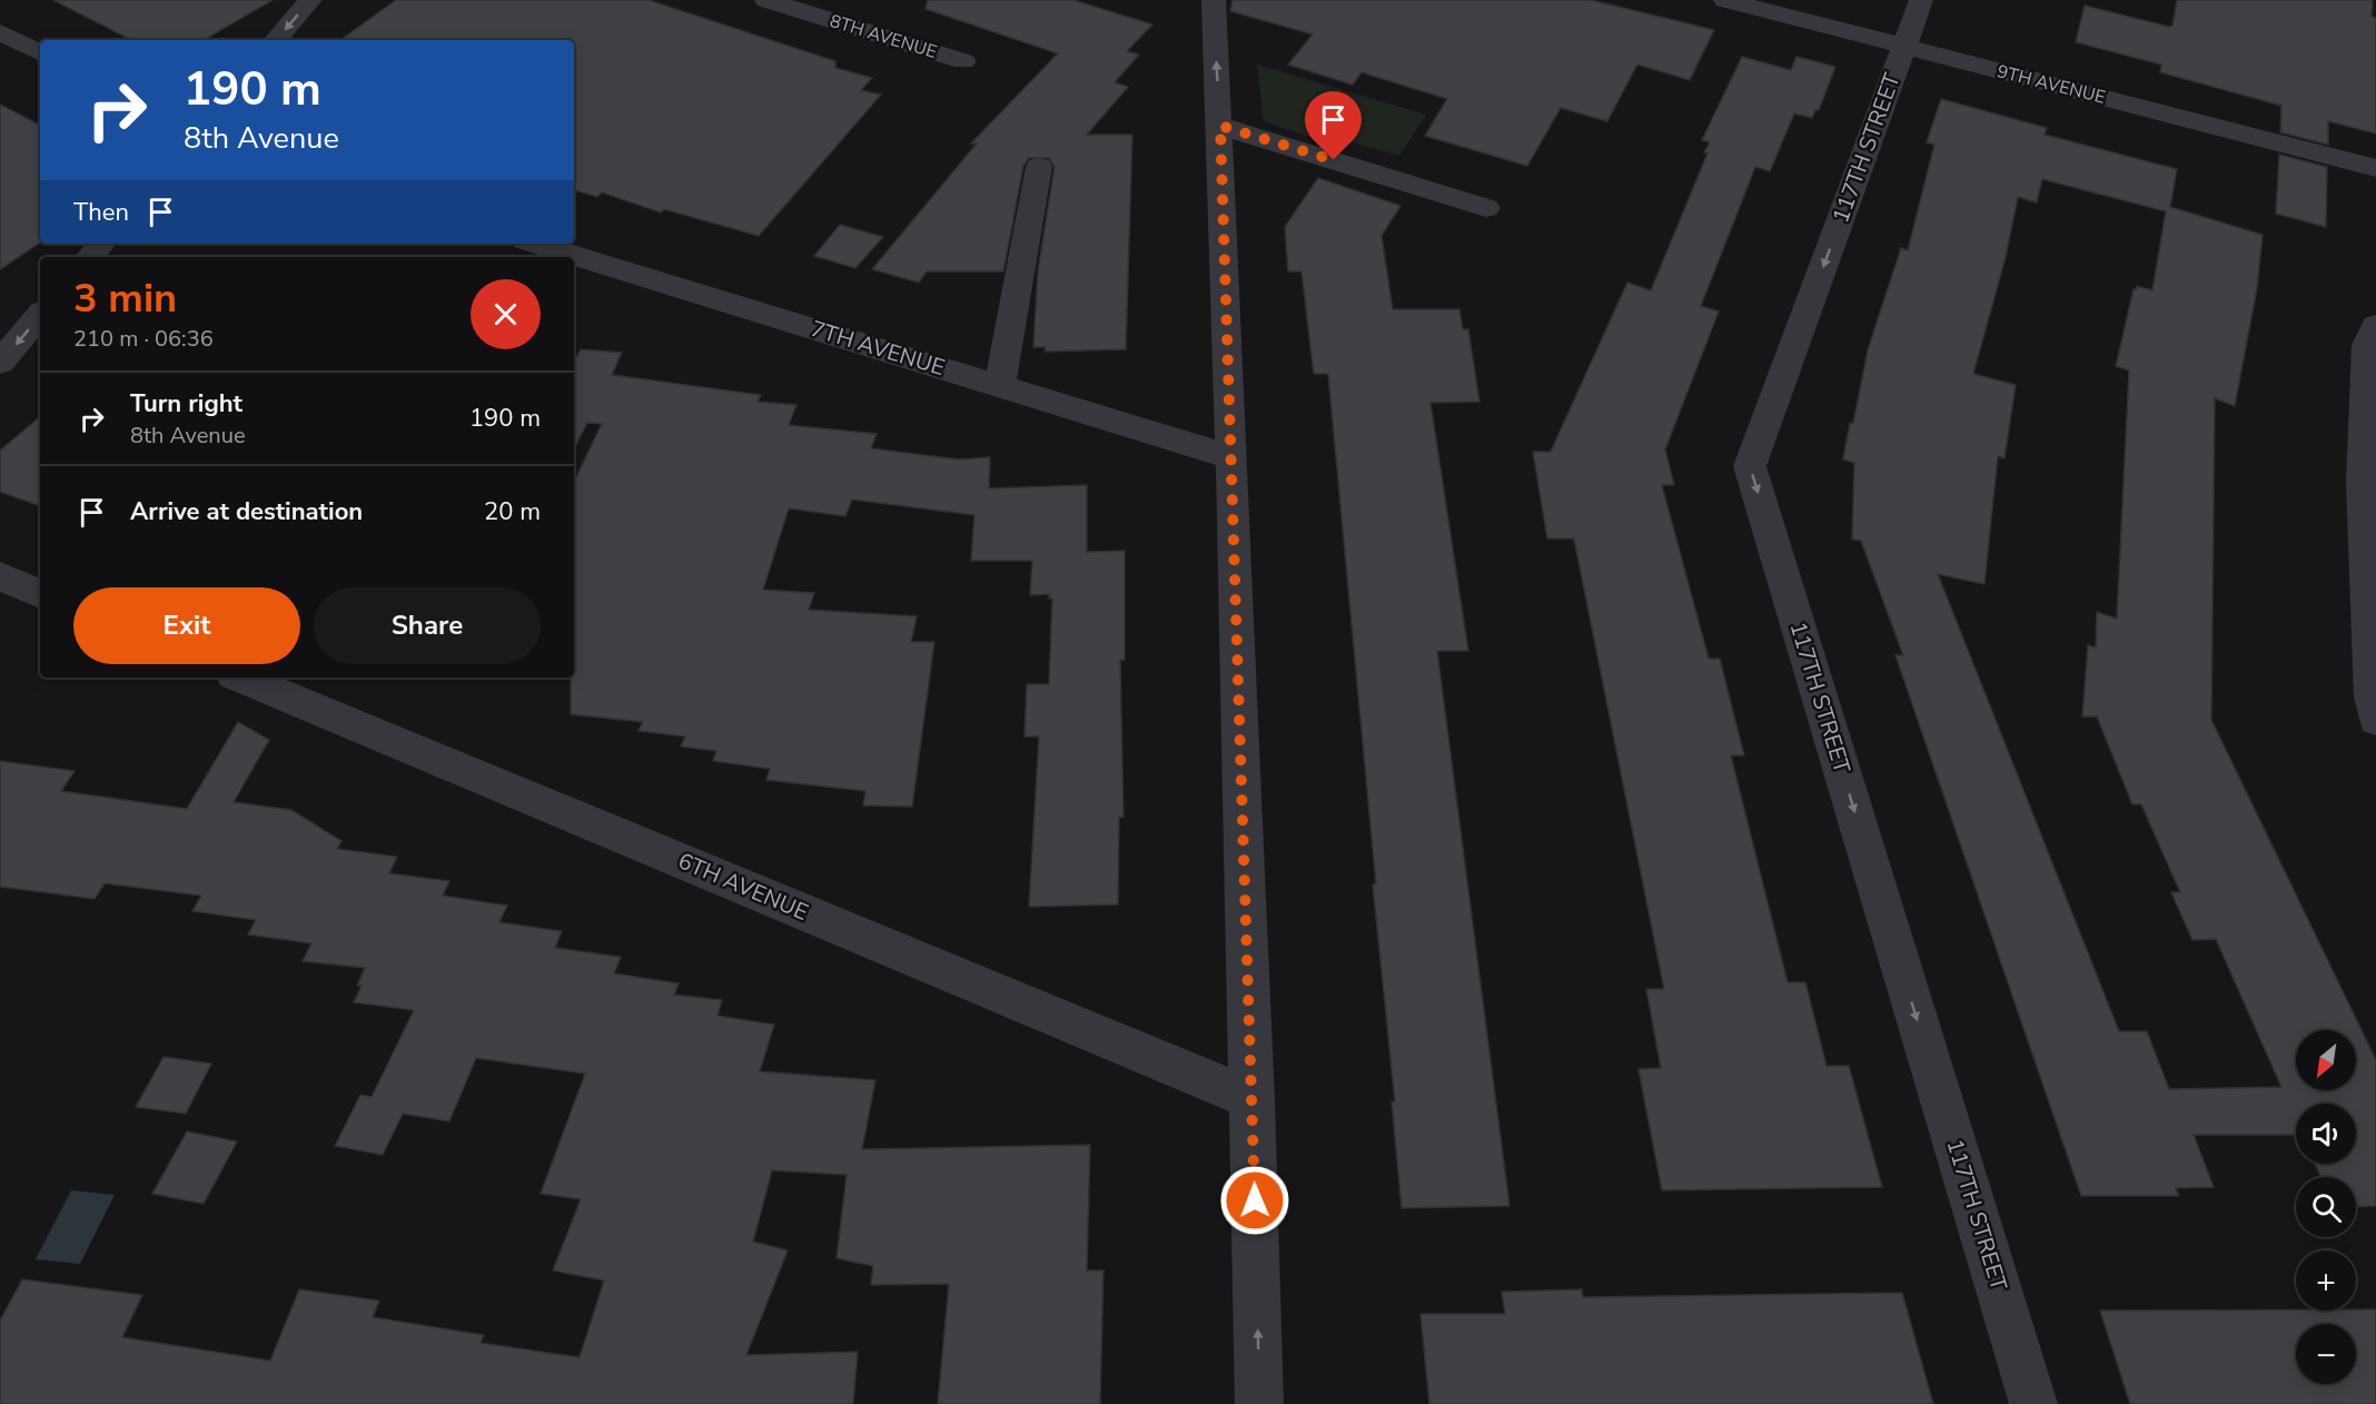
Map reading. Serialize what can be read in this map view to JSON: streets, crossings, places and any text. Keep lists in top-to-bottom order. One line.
{"streets":{"street":["8TH AVENUE","9TH AVENUE","117TH STREET","7TH AVENUE","6TH AVENUE"]},"crossings":[["9TH AVENUE","117TH STREET"]],"one_way":["117TH STREET"],"north":"bottom left","page":{"turn":["190 m","8th Avenue"],"then":"Then","heading":["3 min","210 m · 06:36"],"list":[{"name":"Turn right","note":"8th Avenue","value":"190 m"},{"name":"Arrive at destination","value":"20 m"}],"buttons":["Exit","Share"],"map_buttons":["+","−"]}}
